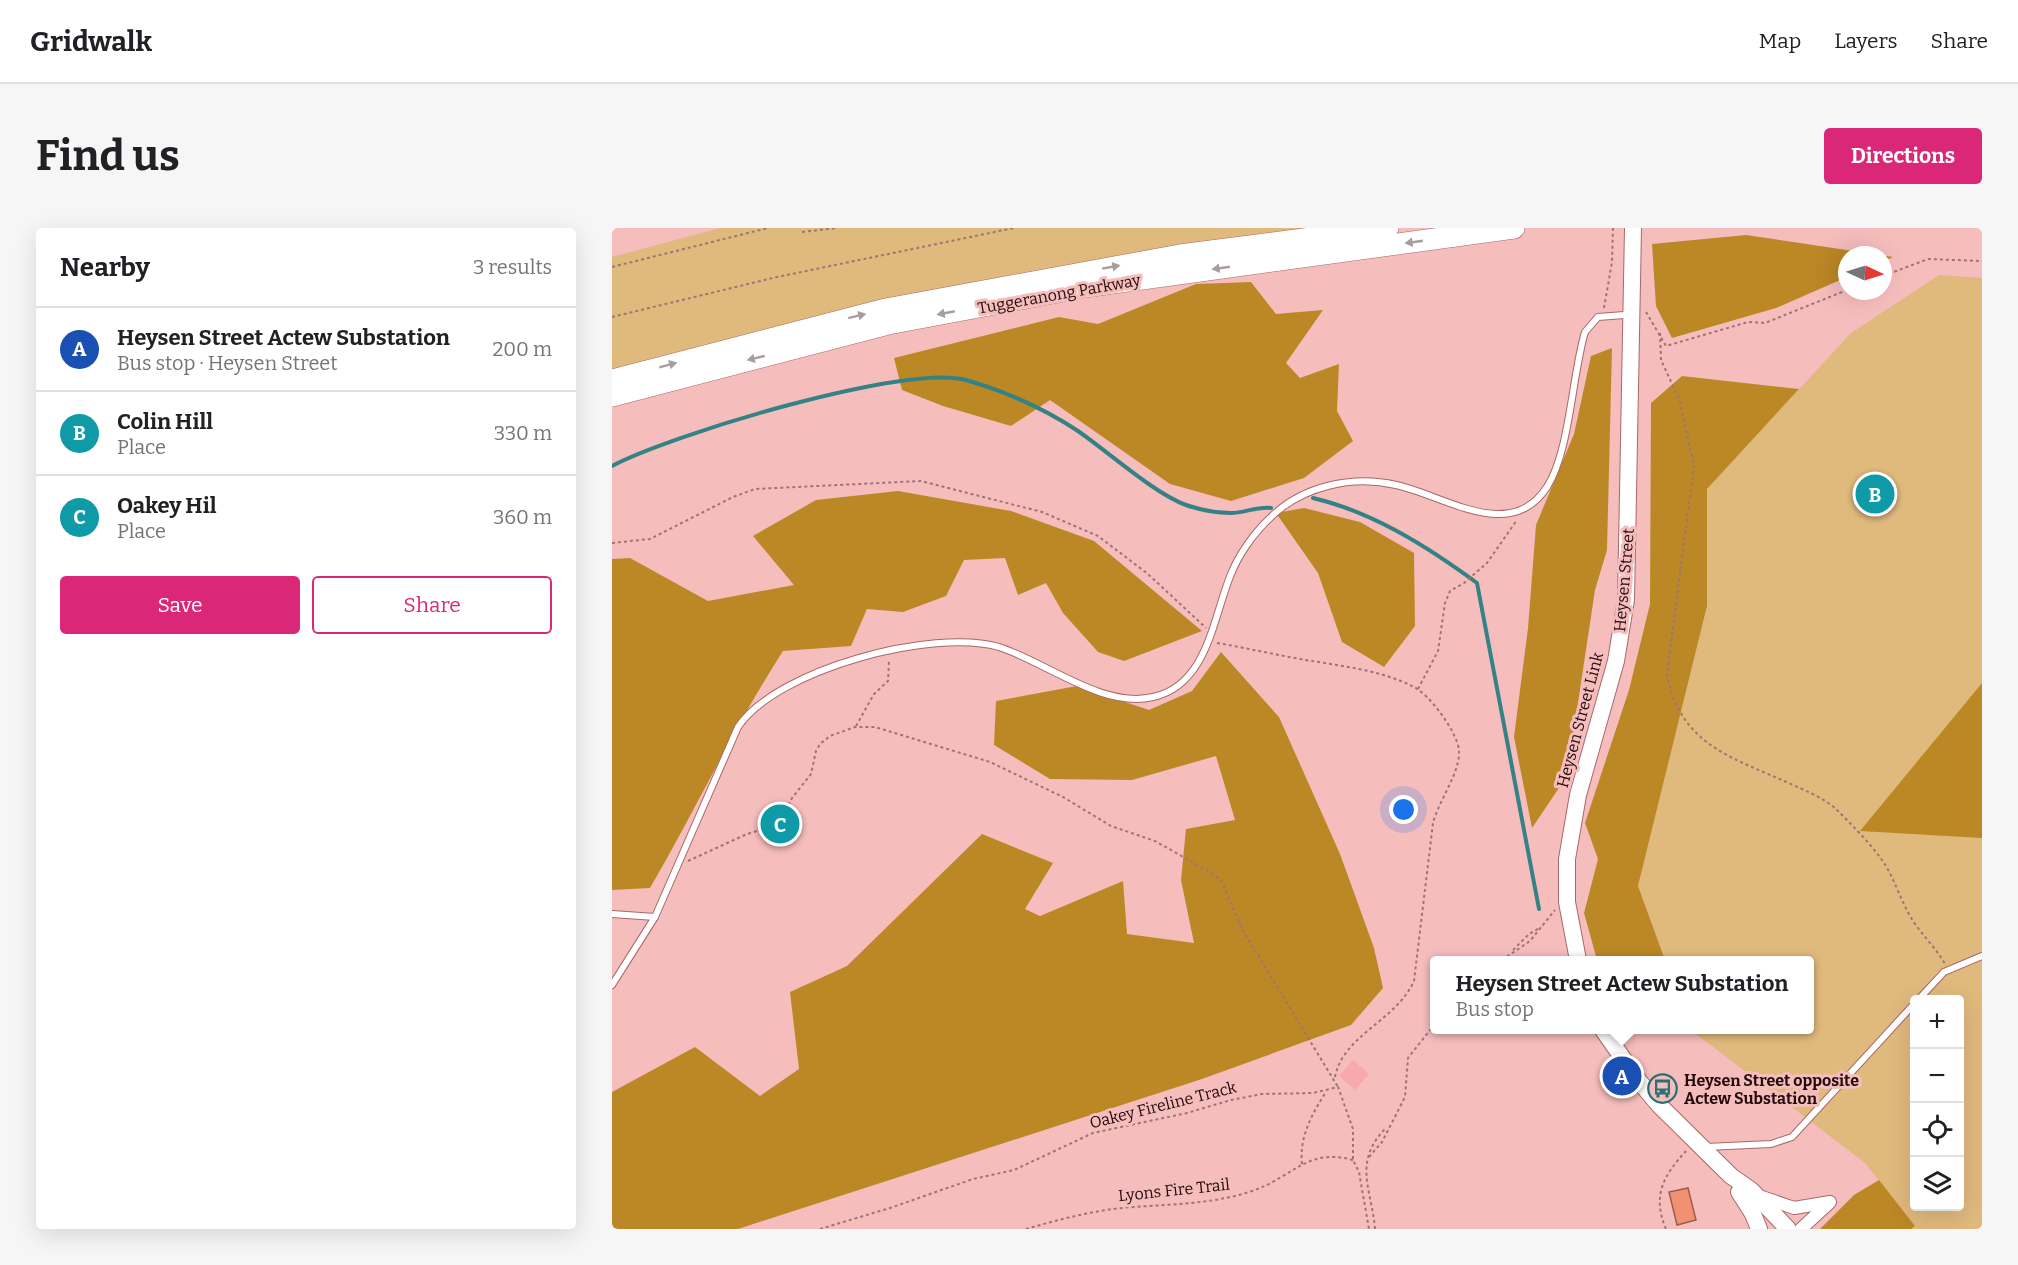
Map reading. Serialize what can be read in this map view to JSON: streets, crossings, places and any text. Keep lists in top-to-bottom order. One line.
{"streets":{"highway":["Tuggeranong Parkway"],"main road":["Heysen Street"],"path":["Oakey Fireline Track","Lyons Fire Trail"]},"places":{"bus stop":["Heysen Street opposite Actew Substation"]},"north":"right","page":{"header":"Gridwalk","nav":["Map","Layers","Share"],"buttons":["Directions",["Save","Share"]],"title":"Find us","heading":["Nearby","3 results"],"list":[{"mark":"A","name":"Heysen Street Actew Substation","note":"Bus stop · Heysen Street","value":"200 m"},{"mark":"B","name":"Colin Hill","note":"Place","value":"330 m"},{"mark":"C","name":"Oakey Hil","note":"Place","value":"360 m"}],"pins":["B","C","A"],"popup":["Heysen Street Actew Substation","Bus stop"],"map_buttons":["+","−"]}}
